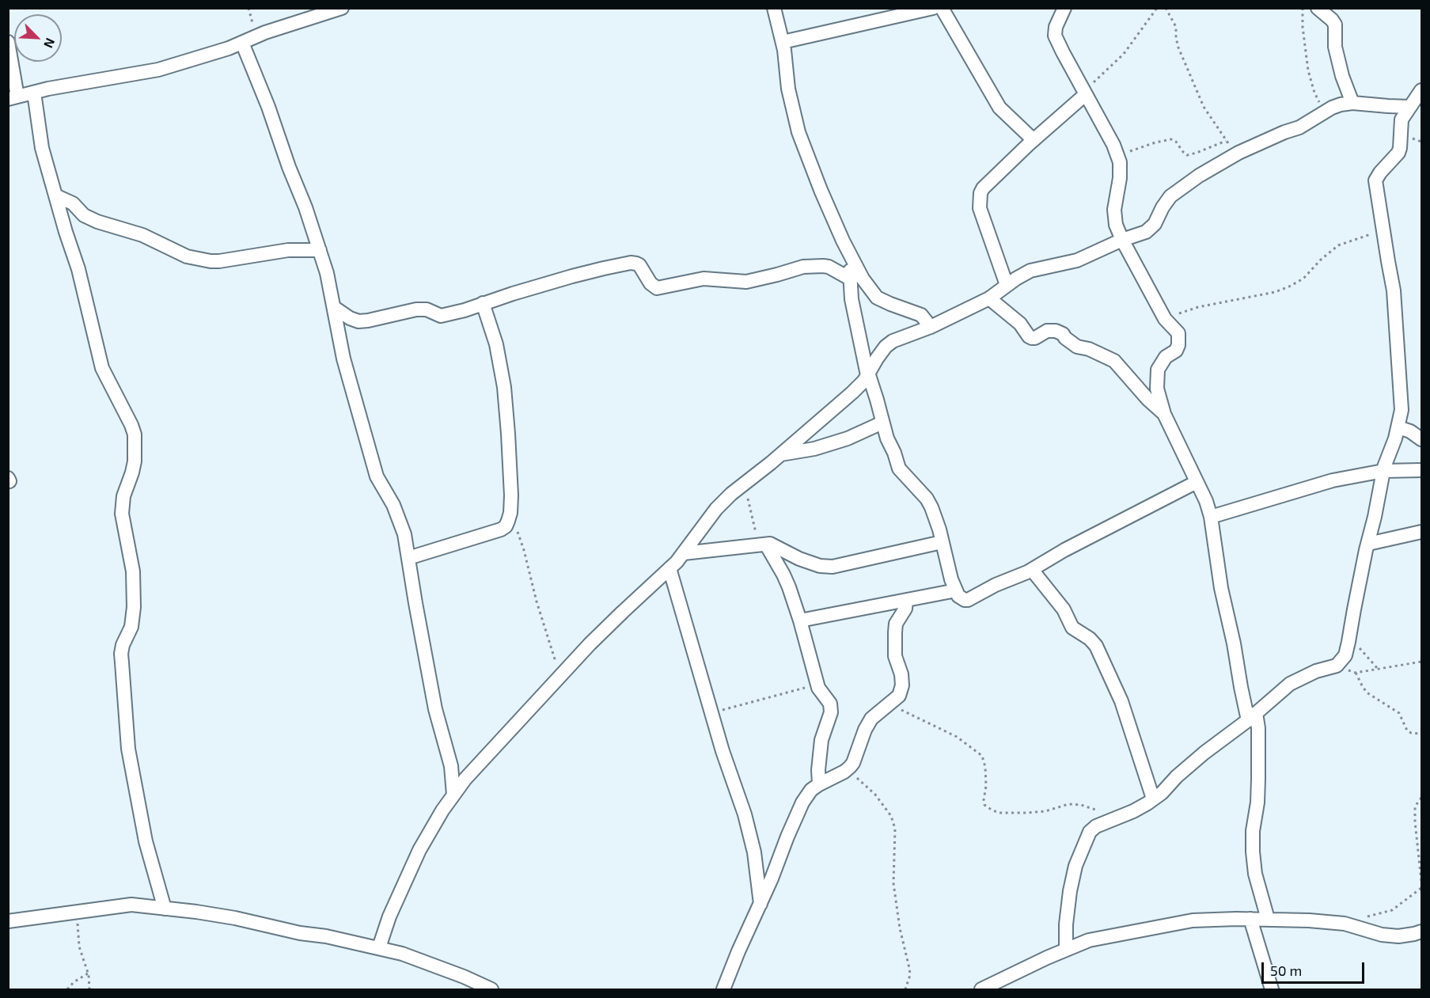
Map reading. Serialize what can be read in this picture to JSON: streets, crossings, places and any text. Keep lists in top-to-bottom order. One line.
{"scale_bar":"50 m","north":"bottom right"}
